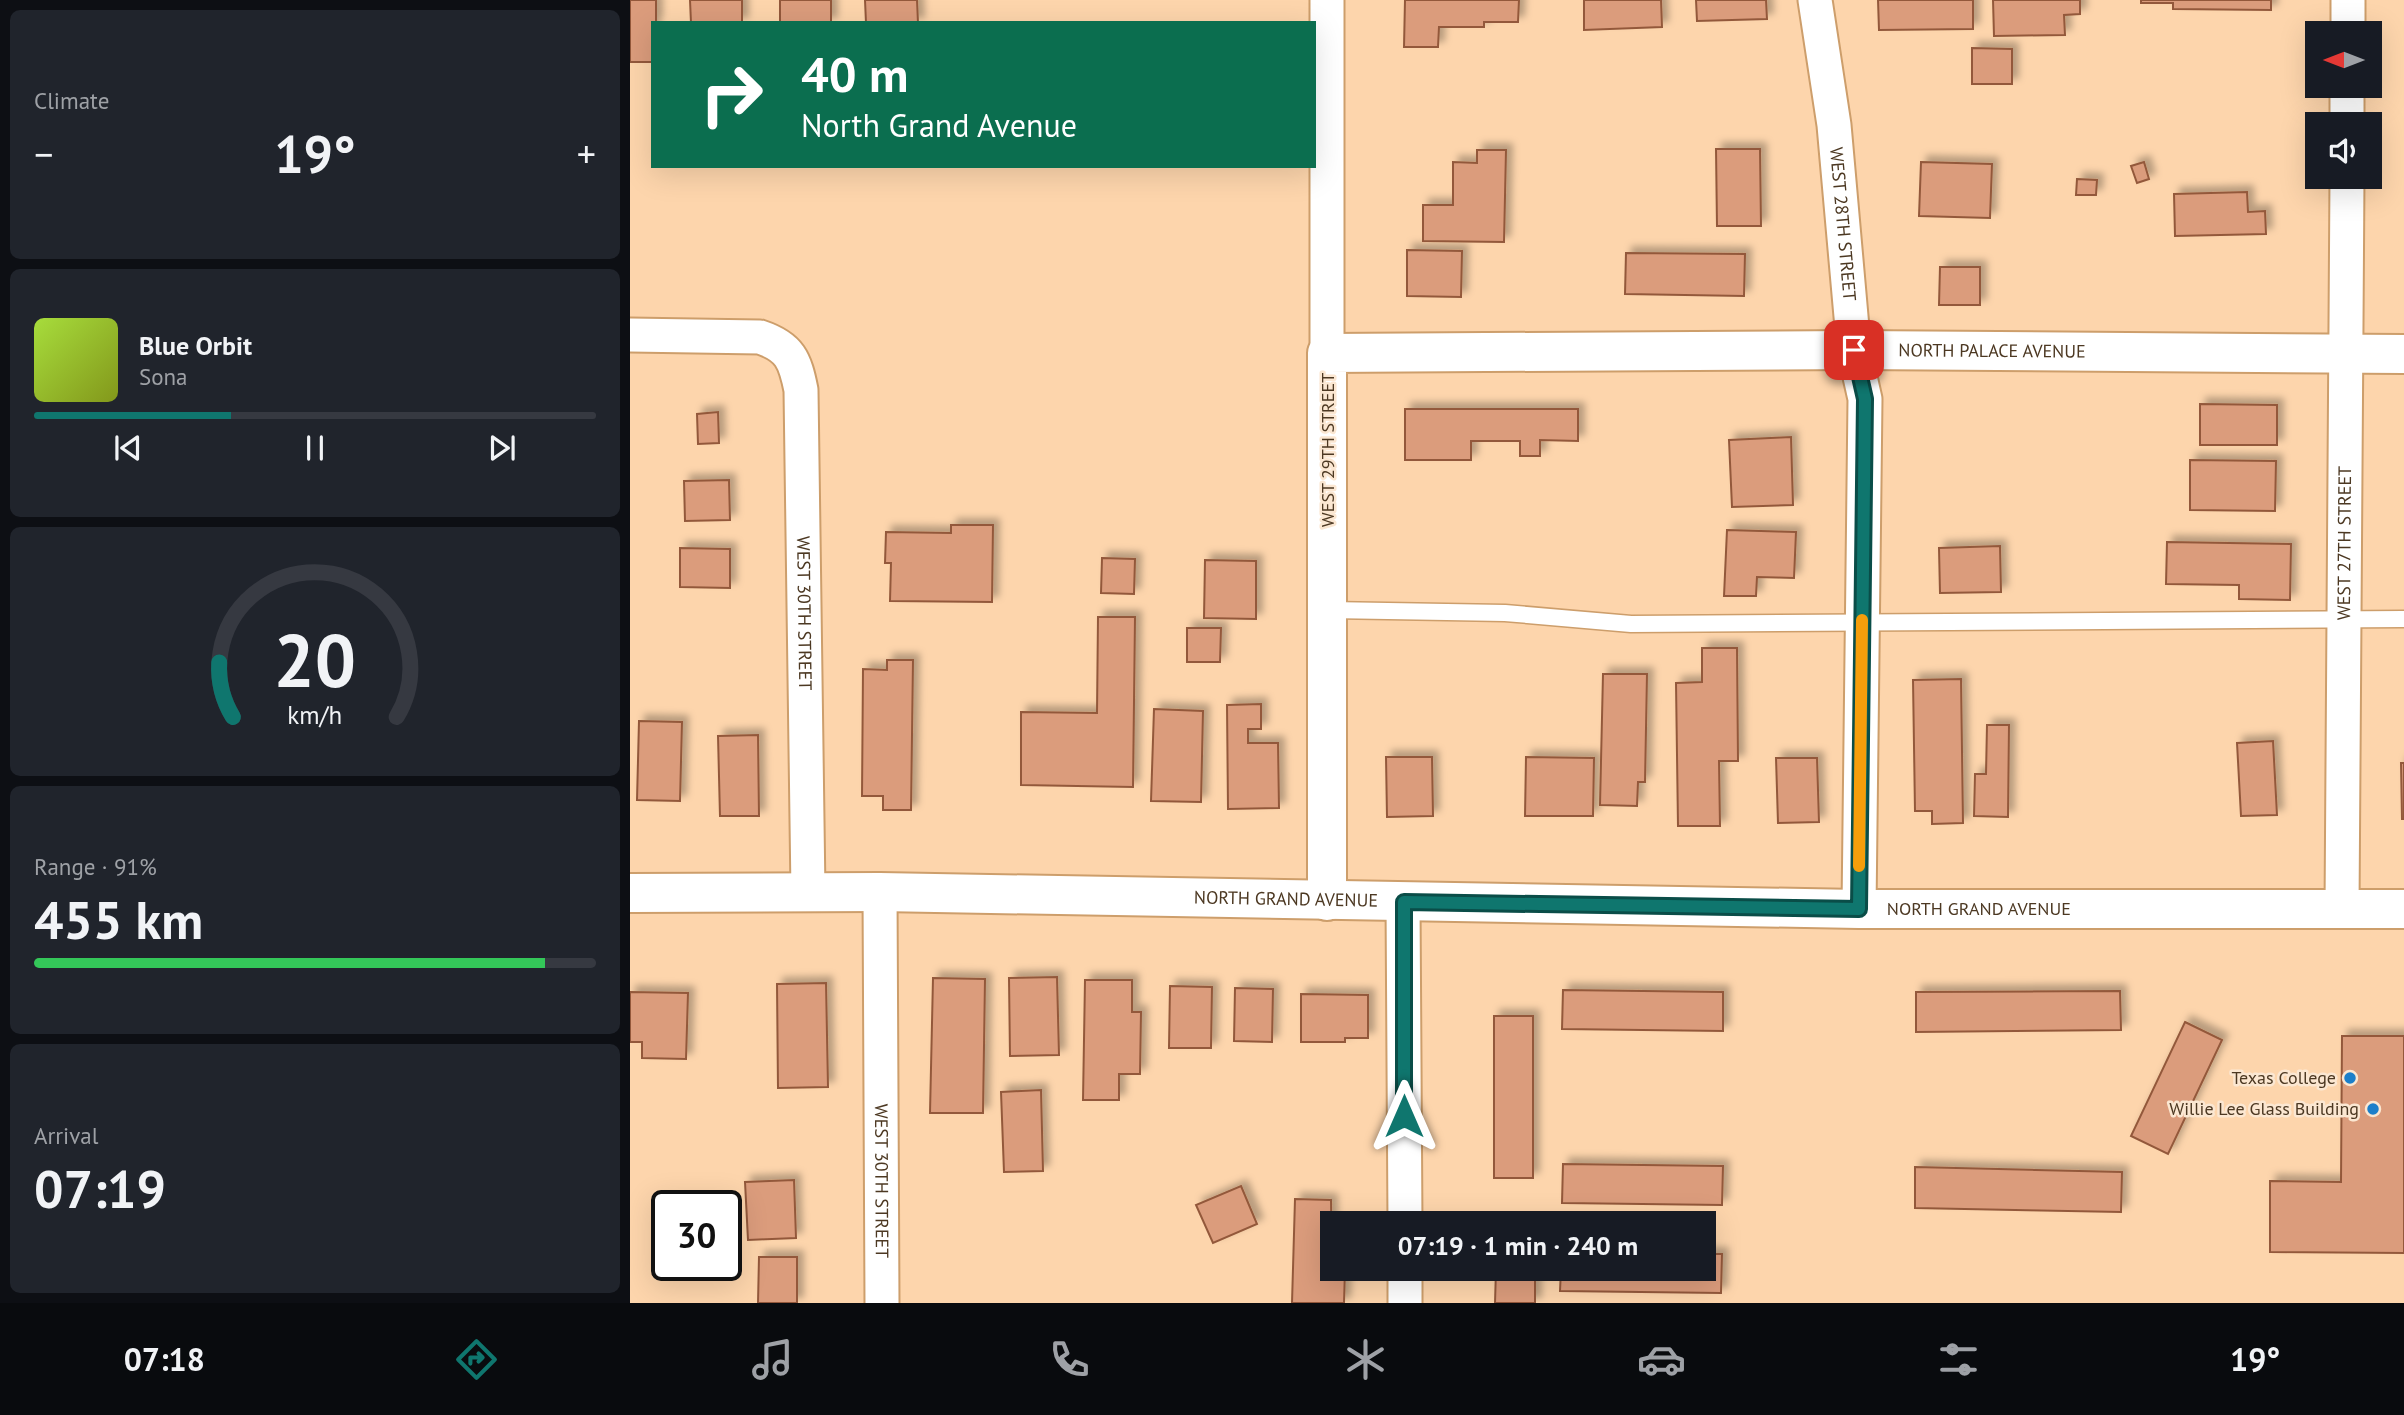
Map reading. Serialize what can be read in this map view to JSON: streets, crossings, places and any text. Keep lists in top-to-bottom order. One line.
{"streets":{"street":["WEST 28TH STREET","NORTH PALACE AVENUE","WEST 29TH STREET","WEST 27TH STREET","WEST 30TH STREET","NORTH GRAND AVENUE"]},"crossings":[["WEST 28TH STREET","NORTH PALACE AVENUE"],["WEST 28TH STREET","NORTH GRAND AVENUE"],["NORTH PALACE AVENUE","WEST 29TH STREET"],["NORTH PALACE AVENUE","WEST 27TH STREET"],["WEST 29TH STREET","NORTH GRAND AVENUE"],["WEST 27TH STREET","NORTH GRAND AVENUE"],["WEST 30TH STREET","NORTH GRAND AVENUE"]],"places":["Texas College","Willie Lee Glass Building"],"north":"left","page":{"tile":["Climate",["Range · 91%","455 km"],["Arrival","07:19"]],"turn":["40 m","North Grand Avenue"],"heat":["−","19°","+"],"song":["Blue Orbit","Sona"],"limit":"30","trip":"07:19 · 1 min · 240 m","tabs":["07:18","19°"],"gauge":["20","km/h"]}}
